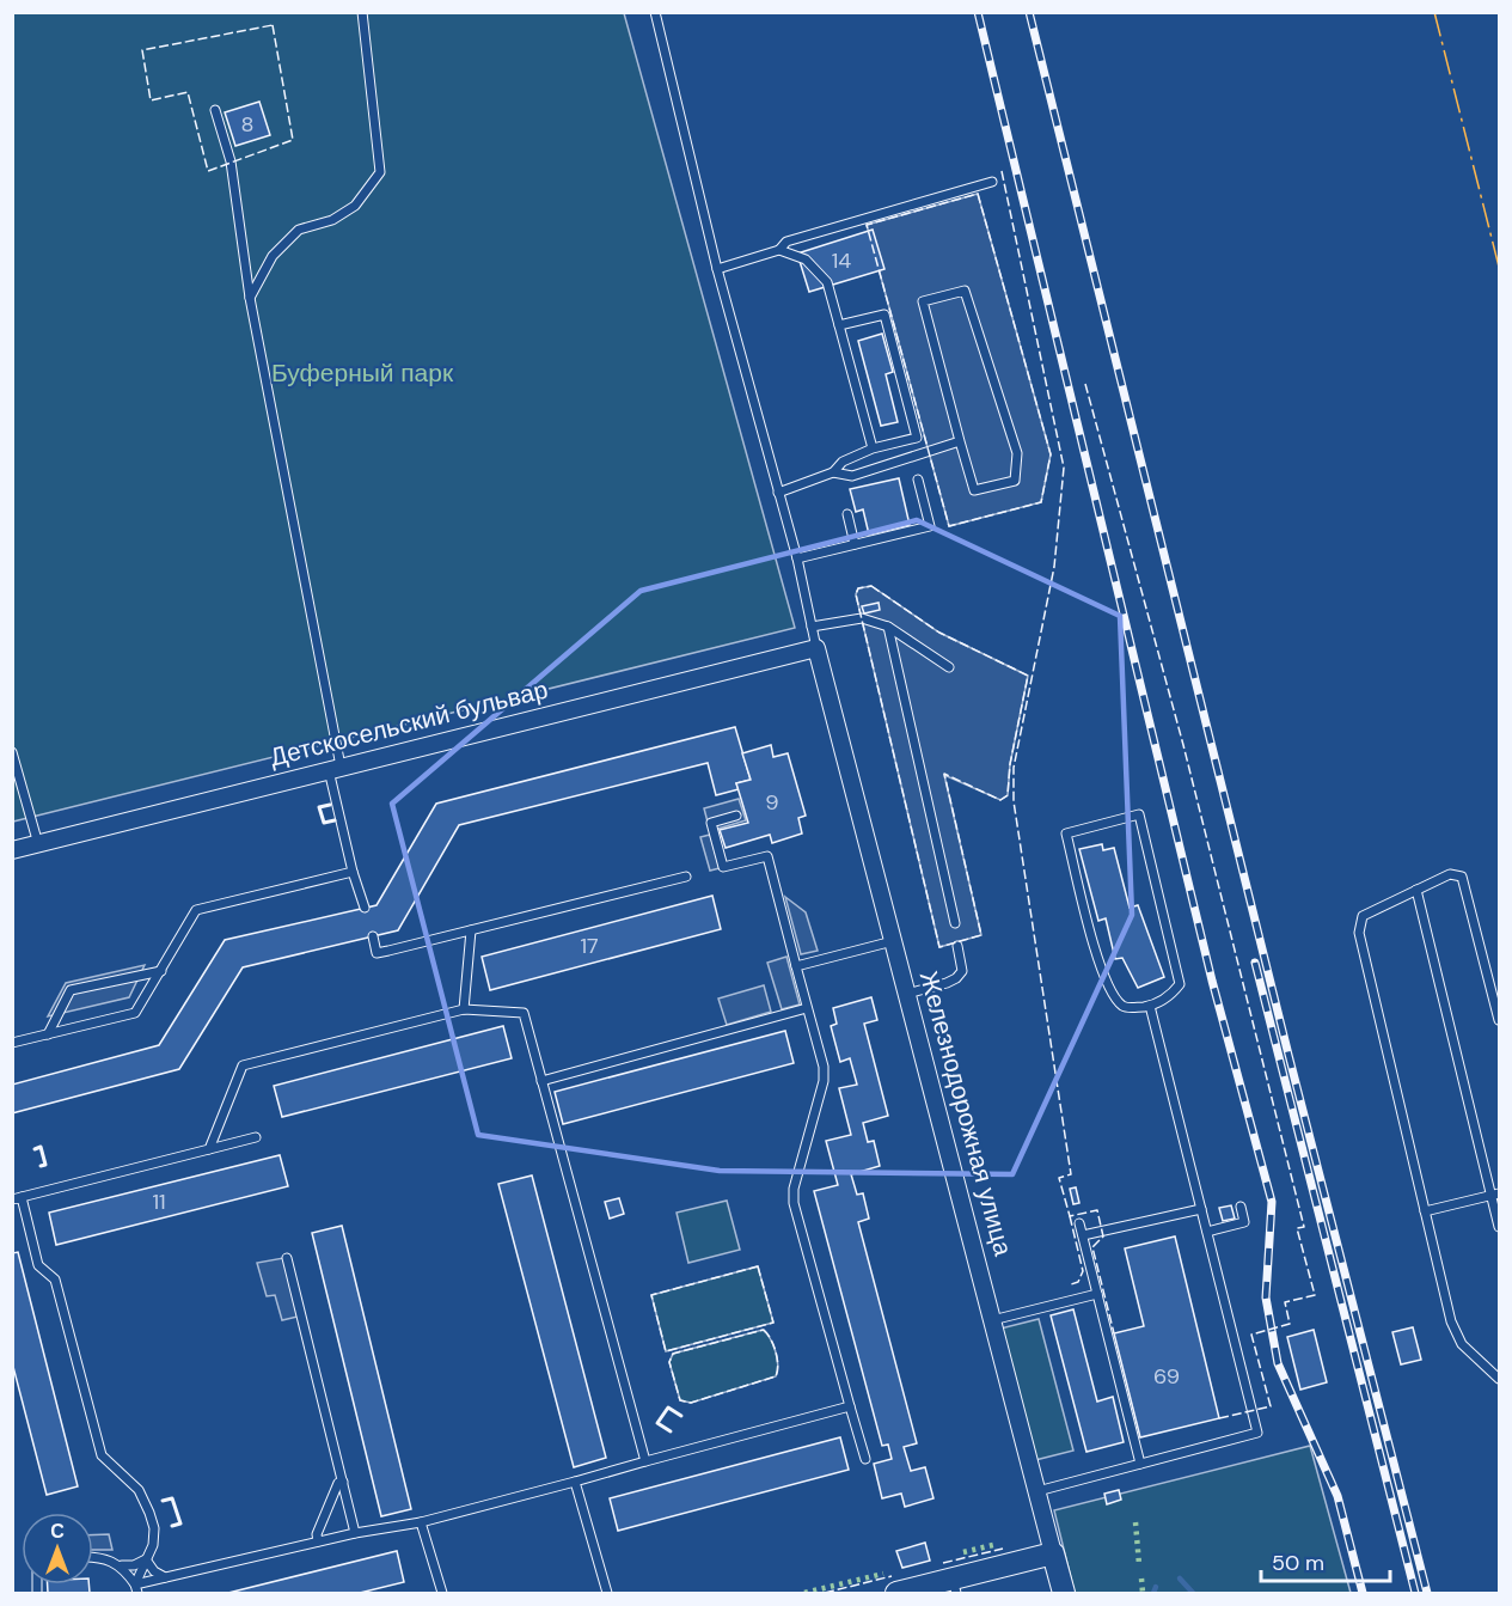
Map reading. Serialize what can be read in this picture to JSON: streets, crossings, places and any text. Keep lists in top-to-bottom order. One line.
{"streets":{"street":["Детскосельский бульвар","Железнодорожная улица"]},"crossings":[["Детскосельский бульвар","Железнодорожная улица"]],"parks":["Буферный парк"],"house_numbers":["8","14","9","17","11","69"],"scale_bar":"50 m","north":"top"}
